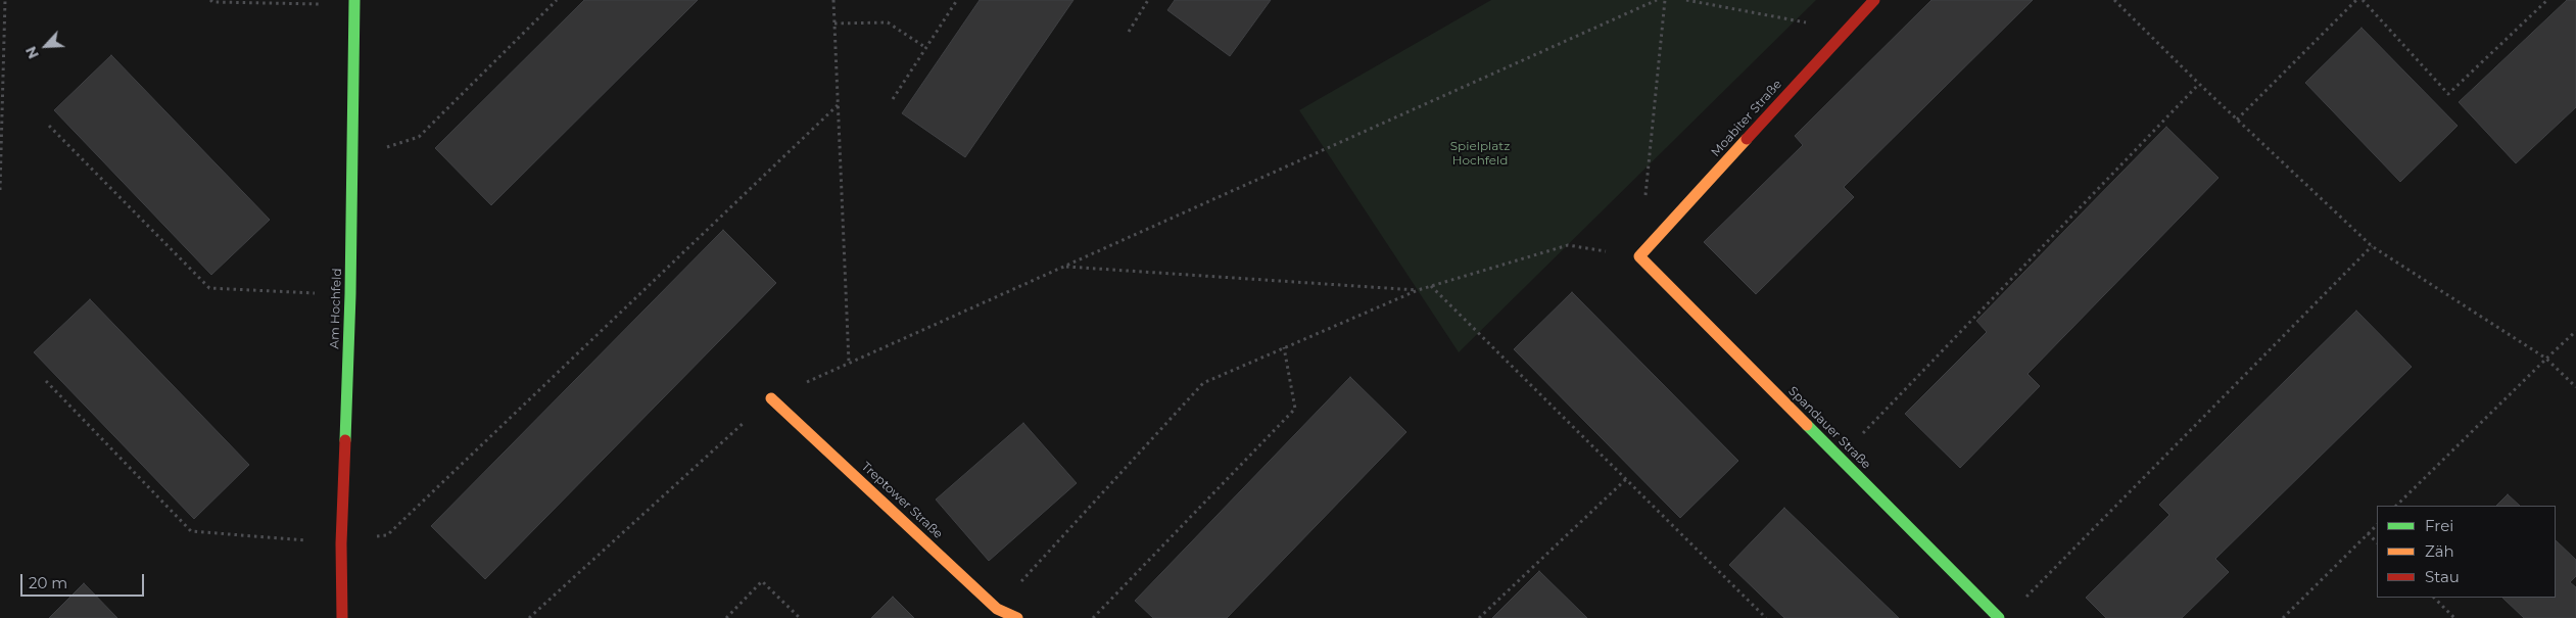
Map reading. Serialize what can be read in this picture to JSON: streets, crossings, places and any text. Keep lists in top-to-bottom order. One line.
{"streets":{"street":["Moabiter Straße","Am Hochfeld","Spandauer Straße","Treptower Straße"]},"crossings":[["Moabiter Straße","Spandauer Straße"]],"parks":["Spielplatz Hochfeld"],"legend":["Frei","Zäh","Stau"],"scale_bar":"20 m","north":"bottom left"}
